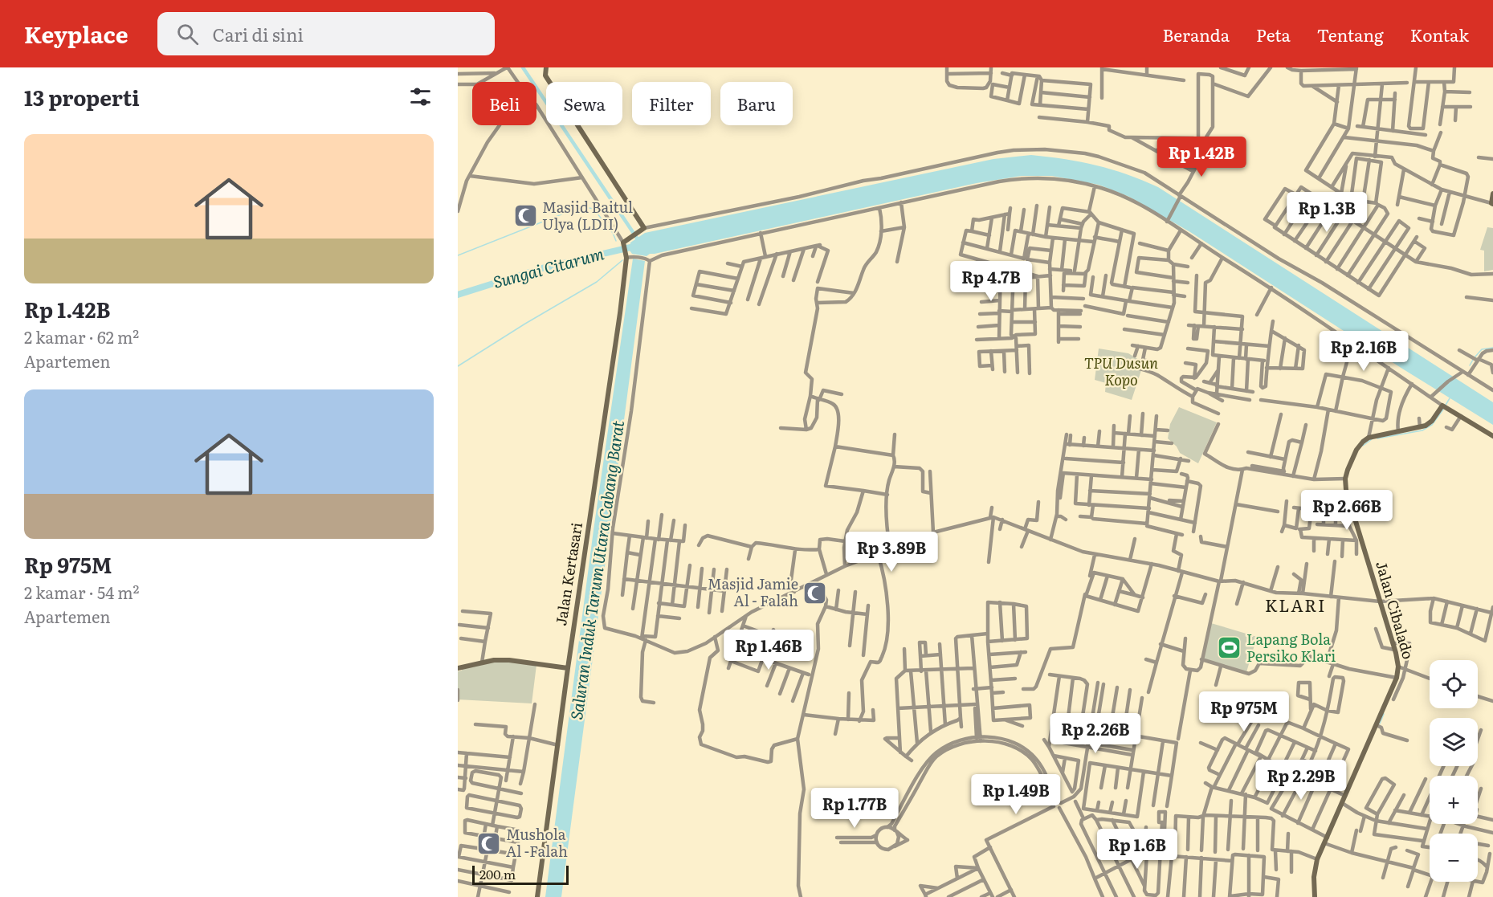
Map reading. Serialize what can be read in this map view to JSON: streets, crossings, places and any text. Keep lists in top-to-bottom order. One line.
{"streets":{"street":["Jalan Kertasari","Jalan Cibalado"]},"districts":["KLARI"],"water":["Sungai Citarum","Saluran Induk Tarum Utara Cabang Barat"],"parks":["TPU Dusun Kopo"],"places":{"mosque":["Masjid Baitul Ulya (LDII)","Masjid Jamie Al - Falah","Mushola Al -Falah"],"sports":["Lapang Bola Persiko Klari"]},"scale_bar":"200 m","page":{"header":"Keyplace","search":"Cari di sini","nav":["Beranda","Peta","Tentang","Kontak"],"heading":"13 properti","chip":["Beli","Sewa","Filter","Baru"],"list":[{"name":"Rp 1.42B","note":"2 kamar · 62 m² · Apartemen"},{"name":"Rp 975M","note":"2 kamar · 54 m² · Apartemen"}],"price":["Rp 1.42B","Rp 1.3B","Rp 4.7B","Rp 2.16B","Rp 2.66B","Rp 3.89B","Rp 1.46B","Rp 975M","Rp 2.26B","Rp 2.29B","Rp 1.49B","Rp 1.77B","Rp 1.6B"],"map_buttons":["+","−"],"scale":"200 m"}}
